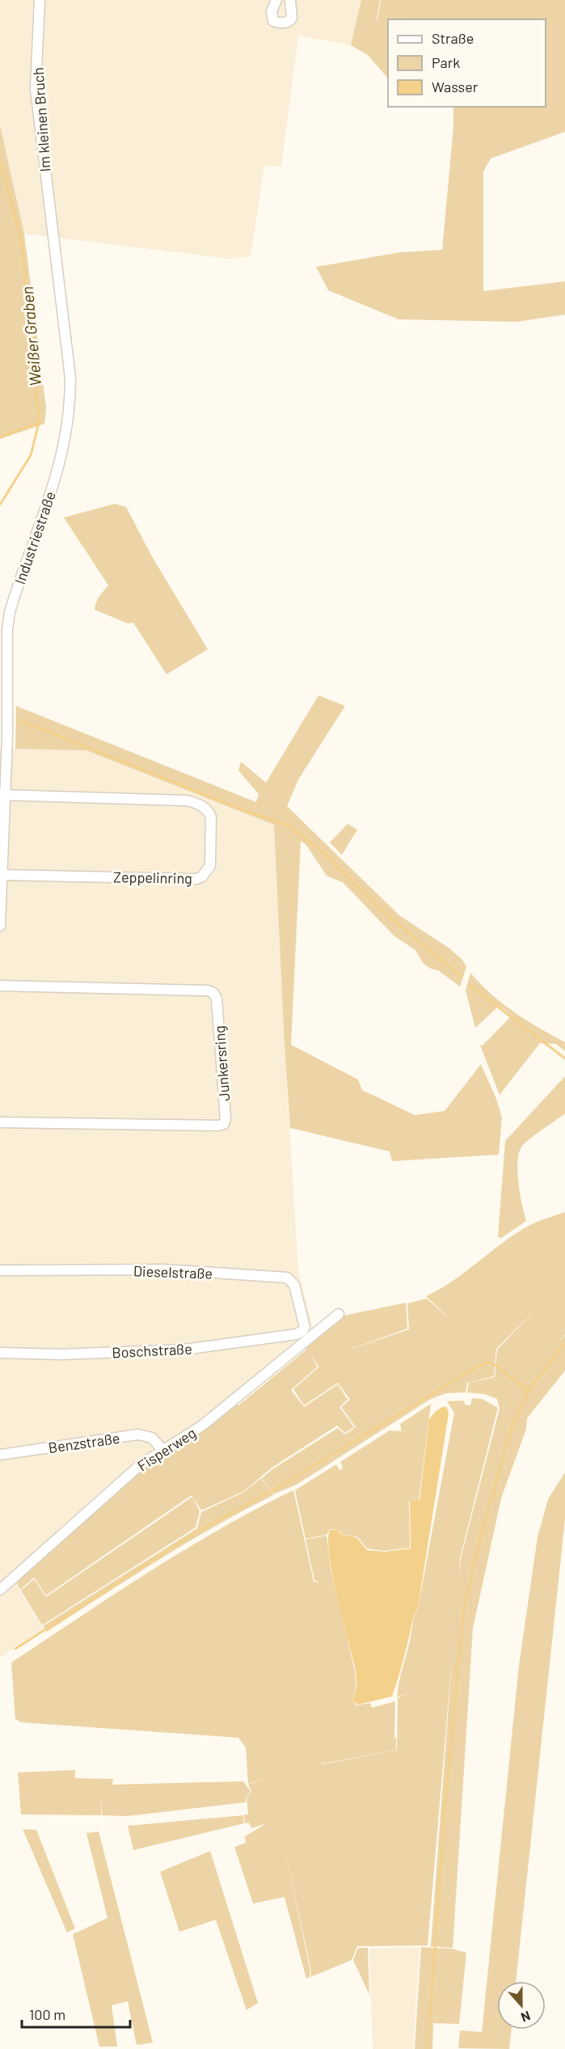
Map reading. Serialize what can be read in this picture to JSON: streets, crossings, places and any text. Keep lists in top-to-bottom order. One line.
{"streets":{"street":["Im kleinen Bruch","Industriestraße","Zeppelinring","Junkersring","Dieselstraße","Boschstraße","Benzstraße","Fisperweg"]},"crossings":[["Im kleinen Bruch","Industriestraße"],["Industriestraße","Zeppelinring"],["Dieselstraße","Boschstraße"],["Benzstraße","Fisperweg"]],"water":["Weißer Graben"],"legend":["Straße","Park","Wasser"],"scale_bar":"100 m","north":"bottom"}
